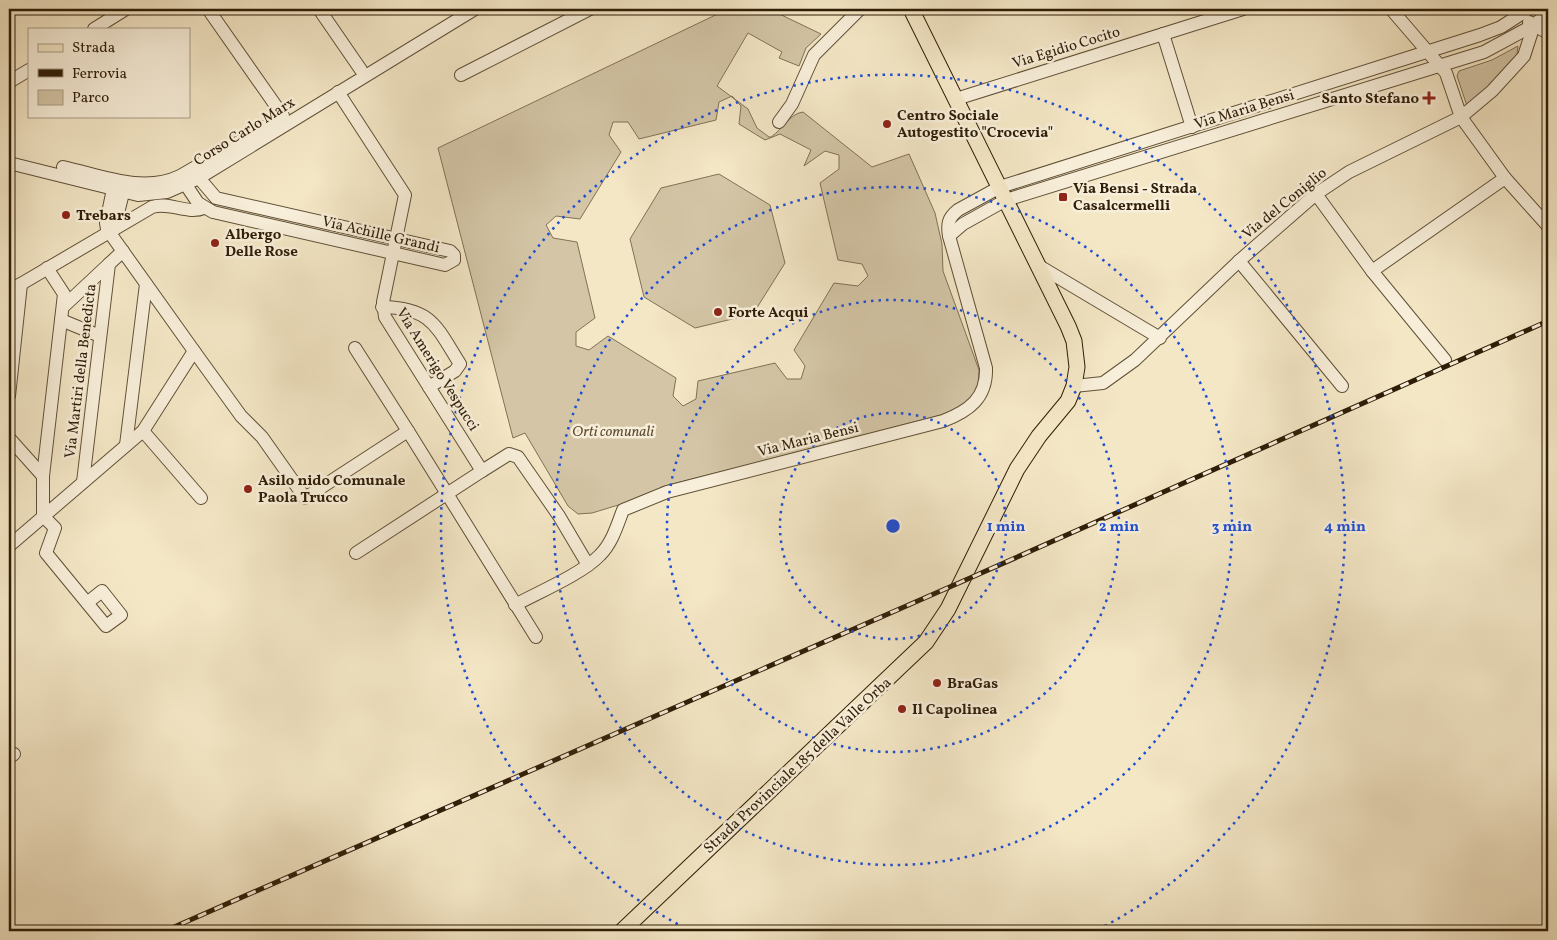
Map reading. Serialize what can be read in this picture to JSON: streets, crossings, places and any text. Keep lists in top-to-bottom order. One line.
{"streets":{"main road":["Strada Provinciale 185 della Valle Orba"],"street":["Via Egidio Cocito","Via Maria Bensi","Corso Carlo Marx","Via del Coniglio","Via Achille Grandi","Via Amerigo Vespucci","Via Martiri della Benedicta"]},"crossings":[["Via Egidio Cocito","Strada Provinciale 185 della Valle Orba"],["Via Maria Bensi","Via del Coniglio"],["Via Maria Bensi","Strada Provinciale 185 della Valle Orba"],["Corso Carlo Marx","Via Achille Grandi"],["Corso Carlo Marx","Via Amerigo Vespucci"],["Via del Coniglio","Strada Provinciale 185 della Valle Orba"],["Via Achille Grandi","Via Amerigo Vespucci"],["Via Achille Grandi","Via Martiri della Benedicta"]],"parks":["Orti comunali"],"places":{"health":["Santo Stefano"],"other":["Centro Sociale Autogestito \"Crocevia\"","Trebars","Albergo Delle Rose","Forte Acqui","Asilo nido Comunale Paola Trucco","BraGas","Il Capolinea"],"transit":["Via Bensi - Strada Casalcermelli"]},"legend":["Strada","Ferrovia","Parco"],"rings":["1 min","2 min","3 min","4 min"]}
